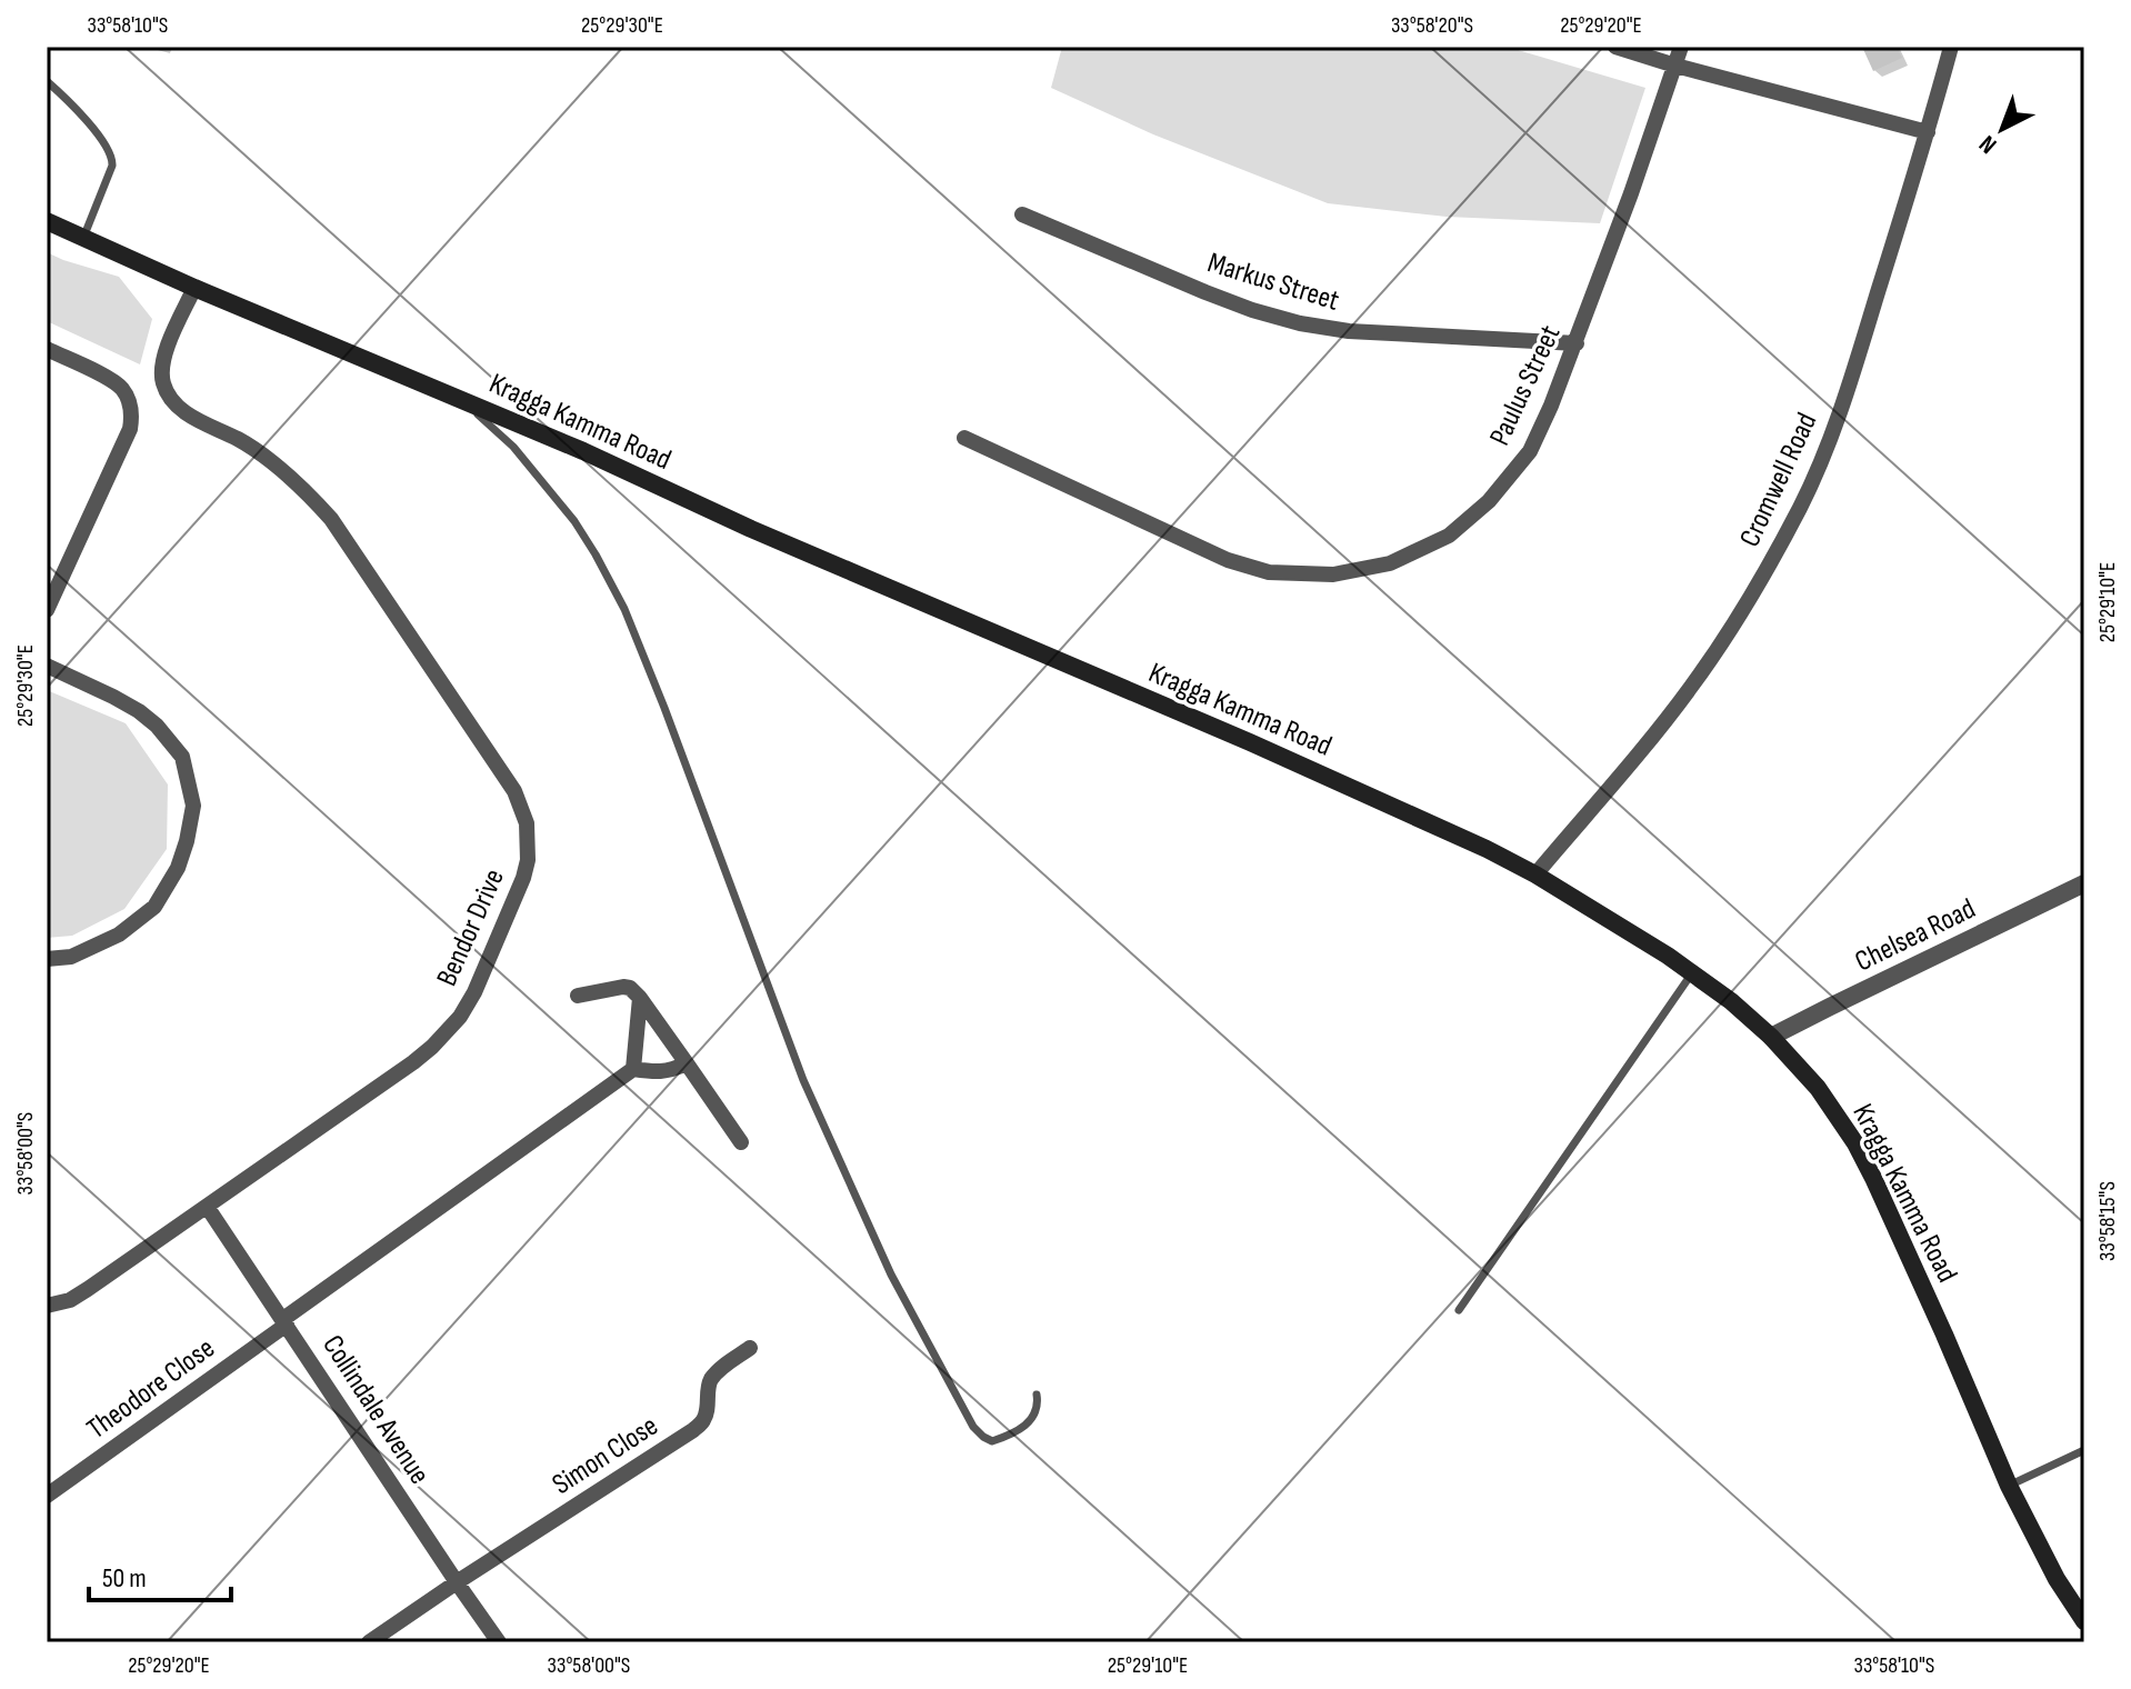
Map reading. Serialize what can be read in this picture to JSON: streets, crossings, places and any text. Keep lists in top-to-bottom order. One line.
{"streets":{"main road":["Kragga Kamma Road"],"street":["Markus Street","Paulus Street","Cromwell Road","Bendor Drive","Chelsea Road","Theodore Close","Collindale Avenue","Simon Close"]},"crossings":[["Markus Street","Paulus Street"],["Kragga Kamma Road","Cromwell Road"],["Kragga Kamma Road","Bendor Drive"],["Kragga Kamma Road","Chelsea Road"],["Bendor Drive","Collindale Avenue"],["Theodore Close","Collindale Avenue"],["Collindale Avenue","Simon Close"]],"scale_bar":"50 m","north":"bottom left","coordinates":["33°58'10\"S","25°29'30\"E","33°58'20\"S","25°29'20\"E","25°29'10\"E","33°58'00\"S","33°58'15\"S"]}
